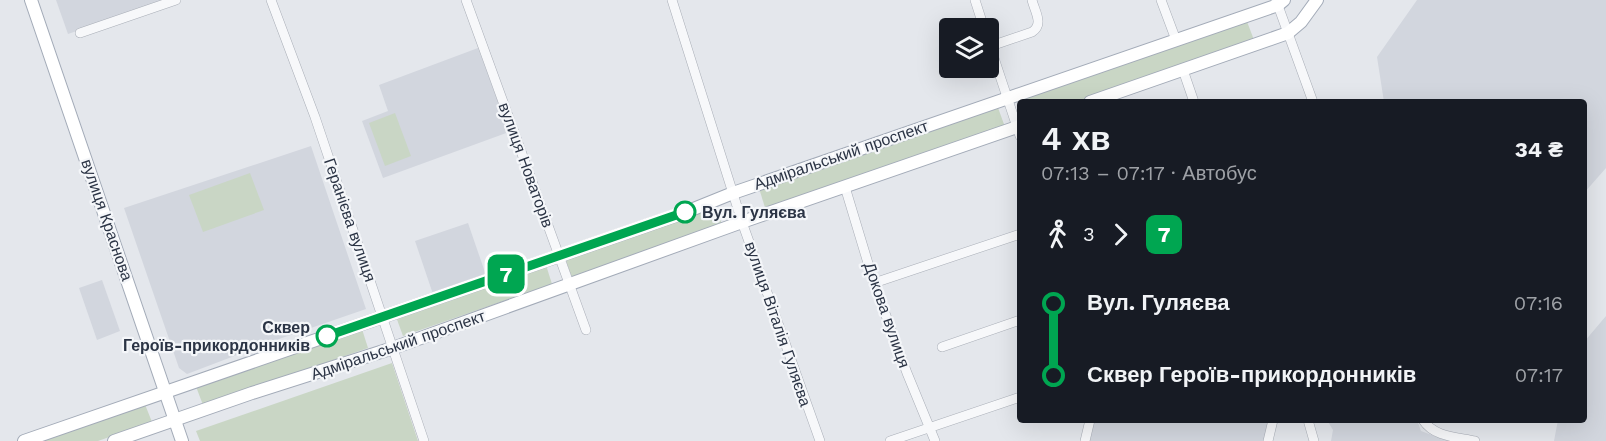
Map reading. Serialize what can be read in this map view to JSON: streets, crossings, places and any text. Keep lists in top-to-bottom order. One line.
{"streets":{"main road":["Адміральський проспект","вулиця Краснова"],"street":["вулиця Новаторів","Геранієва вулиця","Докова вулиця","вулиця Віталія Гуляєва"]},"crossings":[["Адміральський проспект","вулиця Новаторів"],["Адміральський проспект","вулиця Краснова"],["Адміральський проспект","Геранієва вулиця"],["Адміральський проспект","Докова вулиця"],["Адміральський проспект","вулиця Віталія Гуляєва"]],"places":["Вул. Гуляєва","Сквер Героїв-прикордонників"],"lines":["bus line 7"],"page":{"on_map":"7","heading":["4 хв","07:13 – 07:17 · Автобус","34 ₴"],"legs":["3","7"],"list":[{"name":"Вул. Гуляєва","value":"07:16"},{"name":"Сквер Героїв-прикордонників","value":"07:17"}]}}
